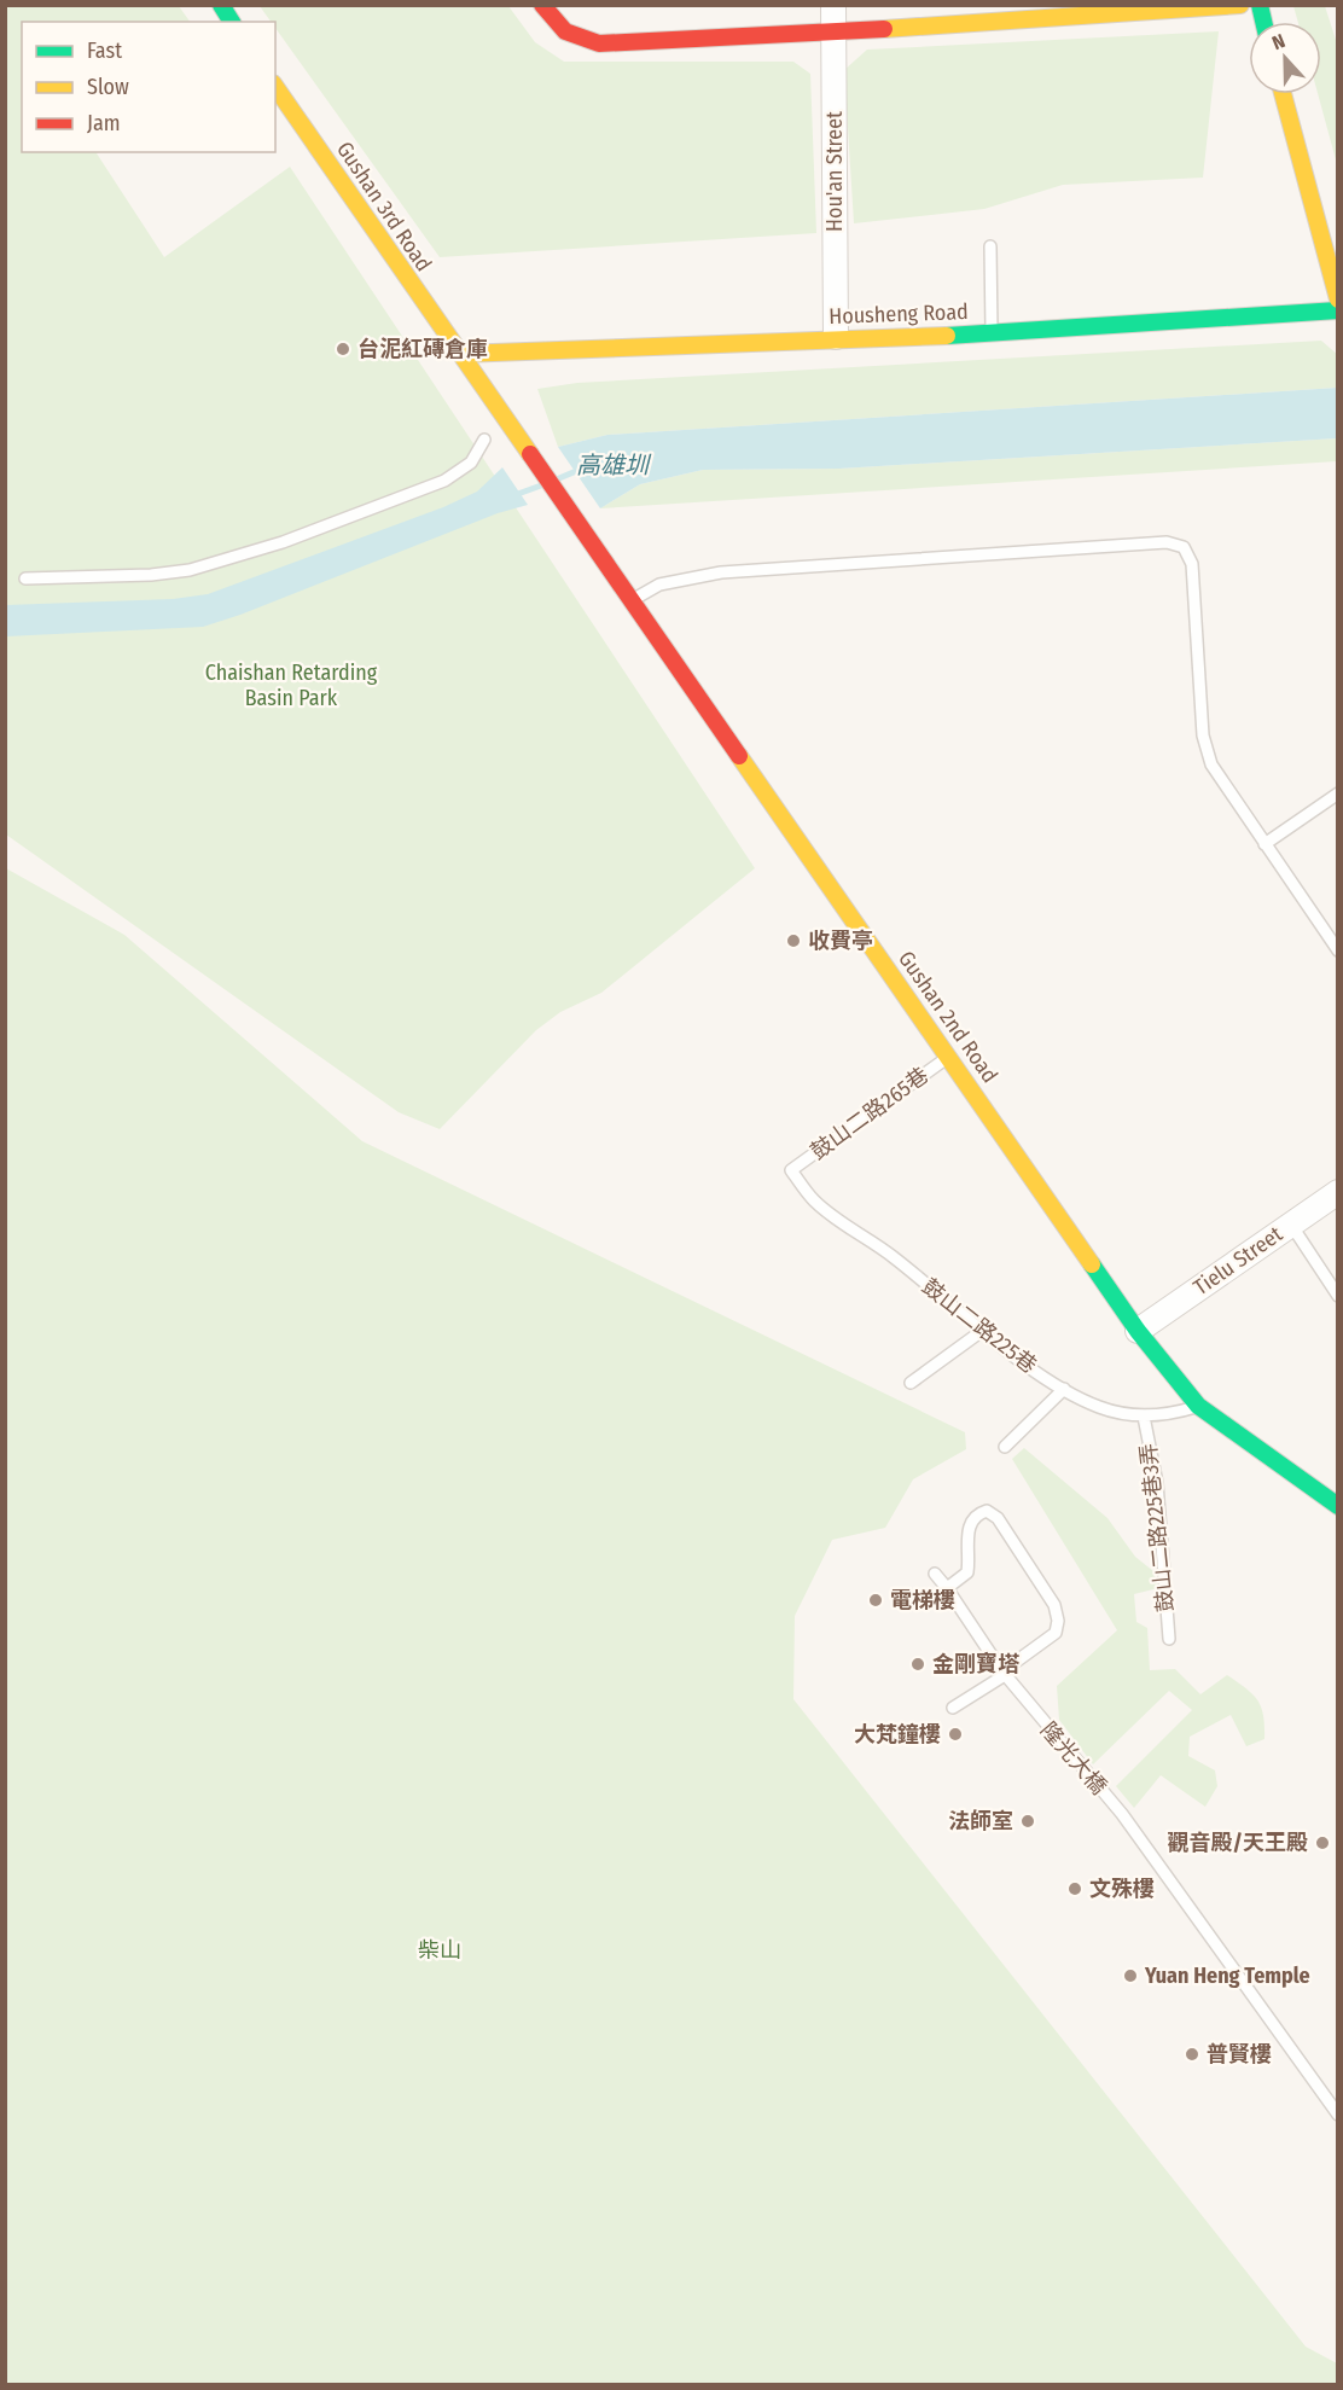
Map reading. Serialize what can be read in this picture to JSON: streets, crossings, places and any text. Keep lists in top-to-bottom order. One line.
{"streets":{"street":["Hou'an Street","Gushan 3rd Road","Housheng Road","Gushan 2nd Road","Tielu Street"],"lane":["鼓山二路265巷","鼓山二路225巷","鼓山二路225巷3弄","隆光大橋"]},"crossings":[["Hou'an Street","Housheng Road"],["Gushan 3rd Road","Housheng Road"],["Gushan 3rd Road","Gushan 2nd Road"],["Housheng Road","Gushan 2nd Road"],["Gushan 2nd Road","鼓山二路265巷"],["Gushan 2nd Road","Tielu Street"],["Gushan 2nd Road","鼓山二路225巷"],["鼓山二路265巷","鼓山二路225巷"],["鼓山二路225巷","鼓山二路225巷3弄"]],"water":["高雄圳"],"parks":["Chaishan Retarding Basin Park","柴山"],"places":["台泥紅磚倉庫","收費亭","電梯樓","金剛寶塔","大梵鐘樓","法師室","觀音殿/天王殿","文殊樓","Yuan Heng Temple","普賢樓"],"legend":["Fast","Slow","Jam"],"north":"top"}
